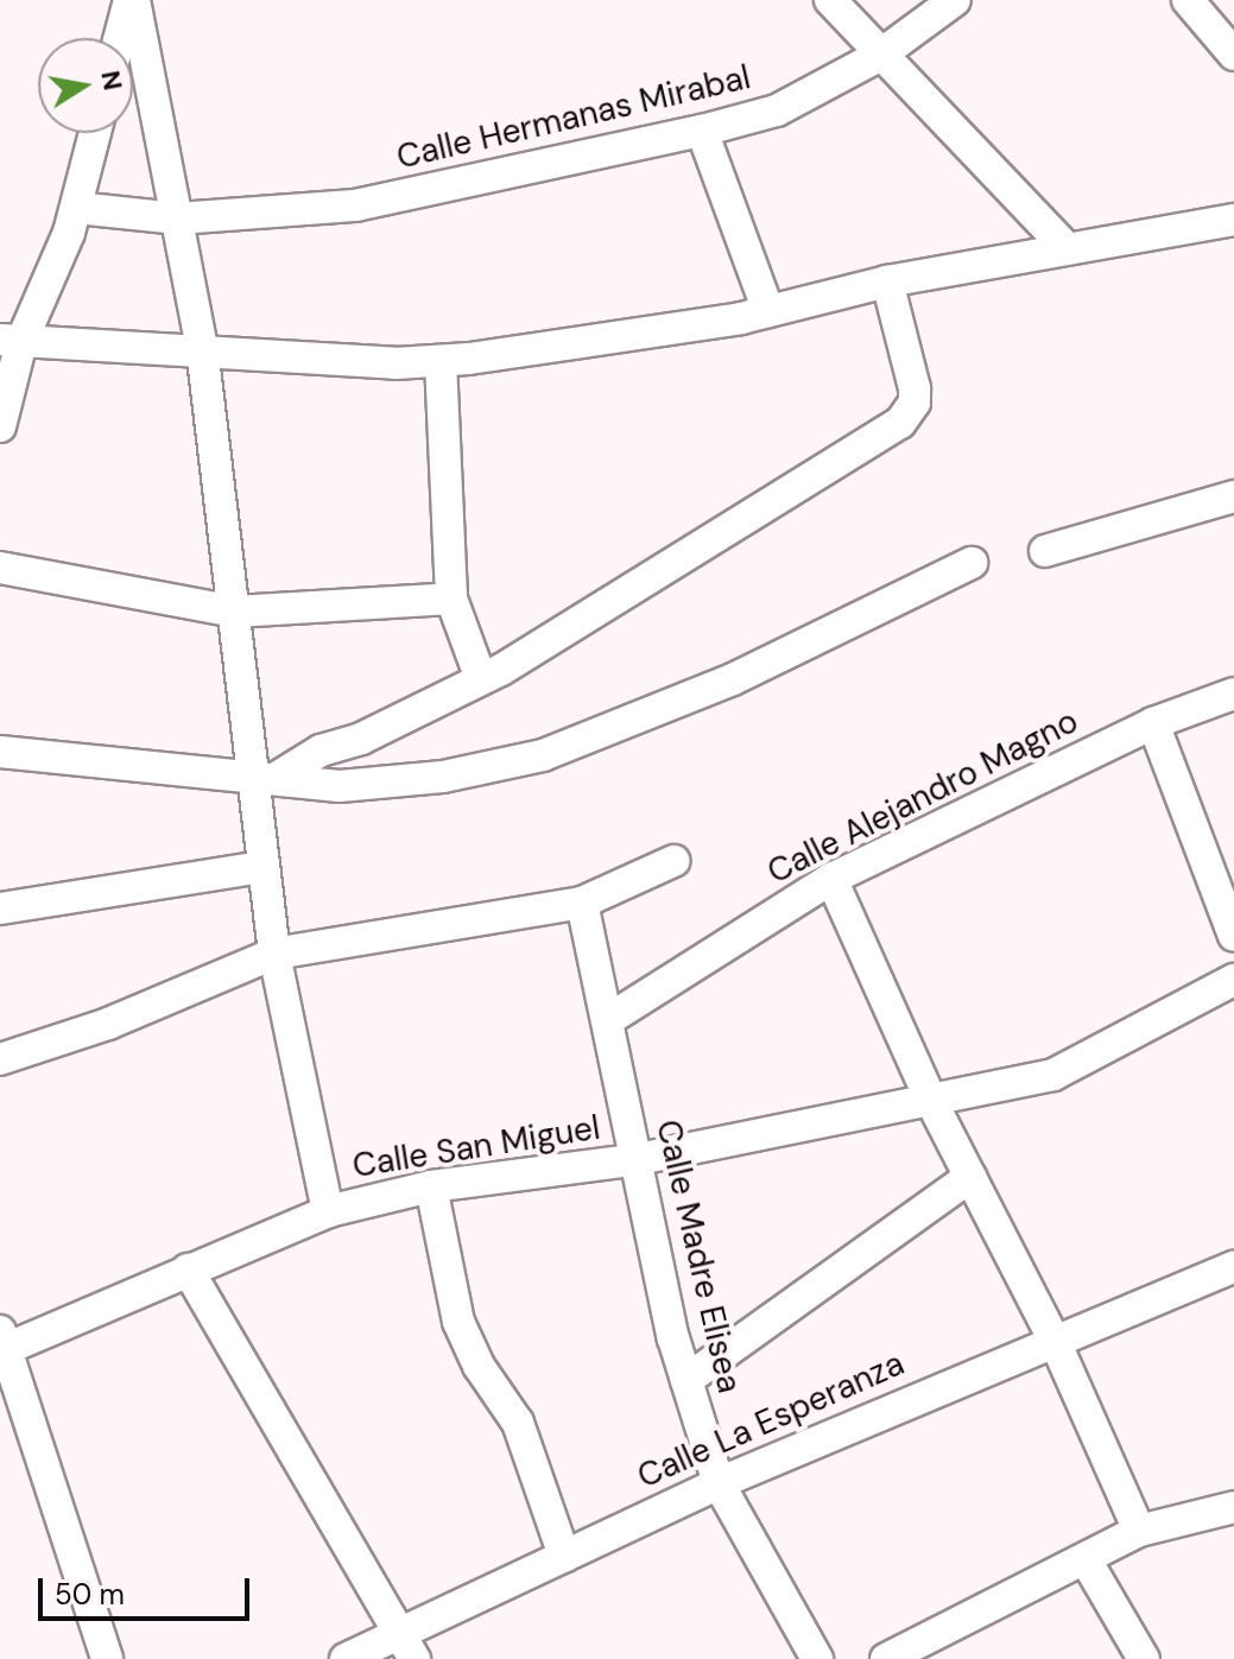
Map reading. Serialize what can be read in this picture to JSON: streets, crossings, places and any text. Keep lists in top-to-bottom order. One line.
{"streets":{"street":["Calle Hermanas Mirabal","Calle Alejandro Magno","Calle San Miguel","Calle Madre Elisea","Calle La Esperanza"]},"crossings":[["Calle Alejandro Magno","Calle Madre Elisea"],["Calle San Miguel","Calle Madre Elisea"],["Calle Madre Elisea","Calle La Esperanza"]],"scale_bar":"50 m","north":"right"}
